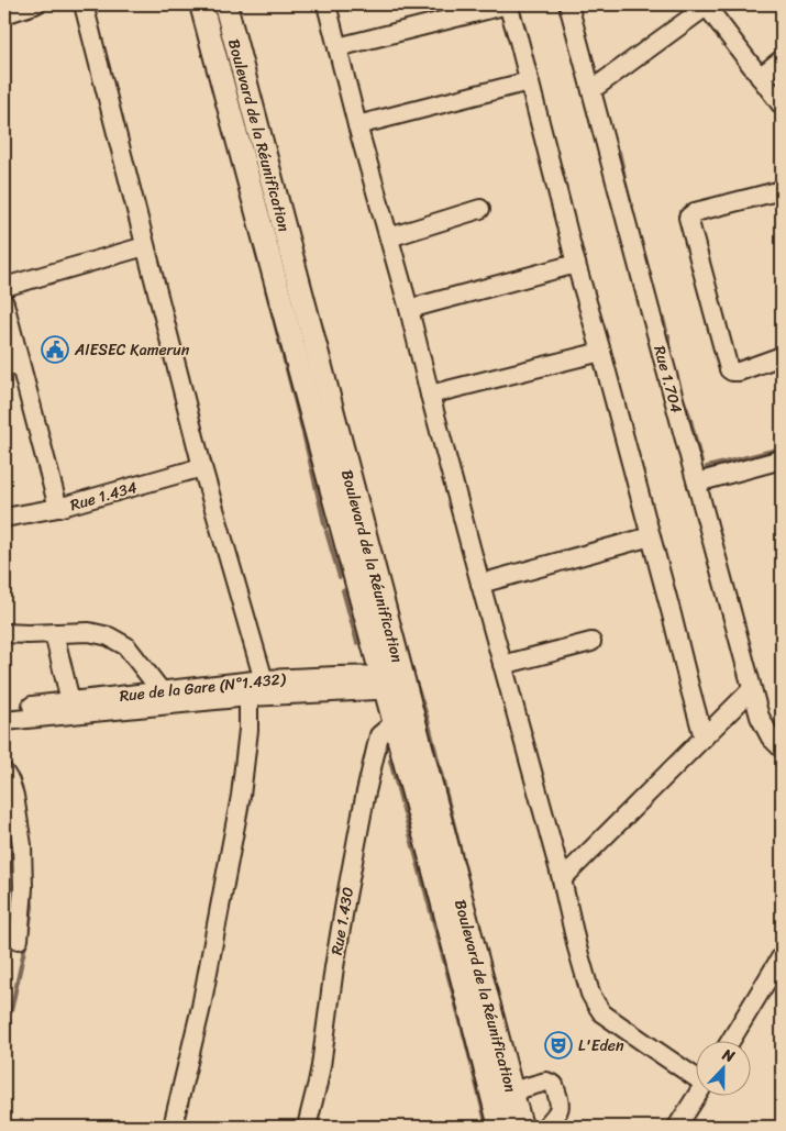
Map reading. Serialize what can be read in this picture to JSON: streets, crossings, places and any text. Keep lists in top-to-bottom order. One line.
{"streets":{"main road":["Boulevard de la Réunification"],"street":["Rue 1.704","Rue 1.434","Rue de la Gare (N°1.432)","Rue 1.430"]},"crossings":[["Boulevard de la Réunification","Rue de la Gare (N°1.432)"]],"places":{"public building":["AIESEC Kamerun"],"theatre":["L'Eden"]},"north":"top"}
